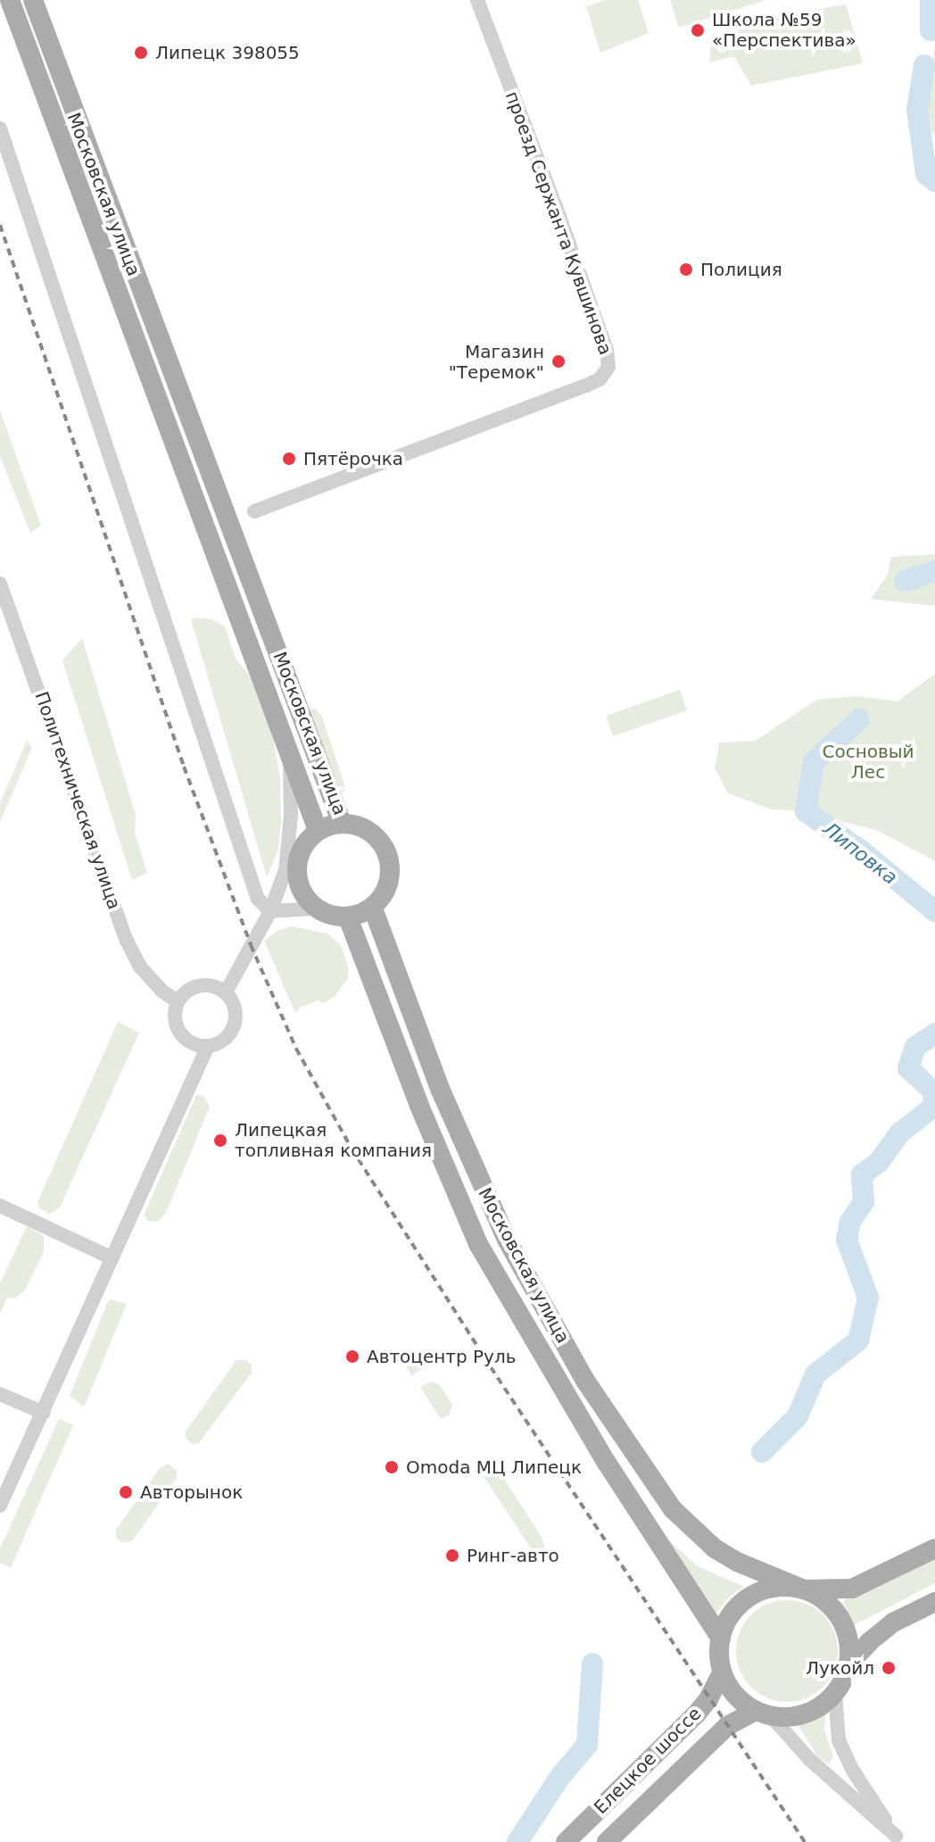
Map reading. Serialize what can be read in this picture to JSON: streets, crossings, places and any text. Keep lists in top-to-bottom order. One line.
{"streets":{"main road":["Московская улица","Елецкое шоссе"],"street":["проезд Сержанта Кувшинова","Политехническая улица"]},"crossings":[["Московская улица","Елецкое шоссе"]],"water":["Липовка"],"parks":["Сосновый Лес"],"places":["Школа №59 «Перспектива»","Липецк 398055","Полиция","Магазин \"Теремок\"","Пятёрочка","Липецкая топливная компания","Автоцентр Руль","Omoda МЦ Липецк","Авторынок","Ринг-авто","Лукойл"]}
